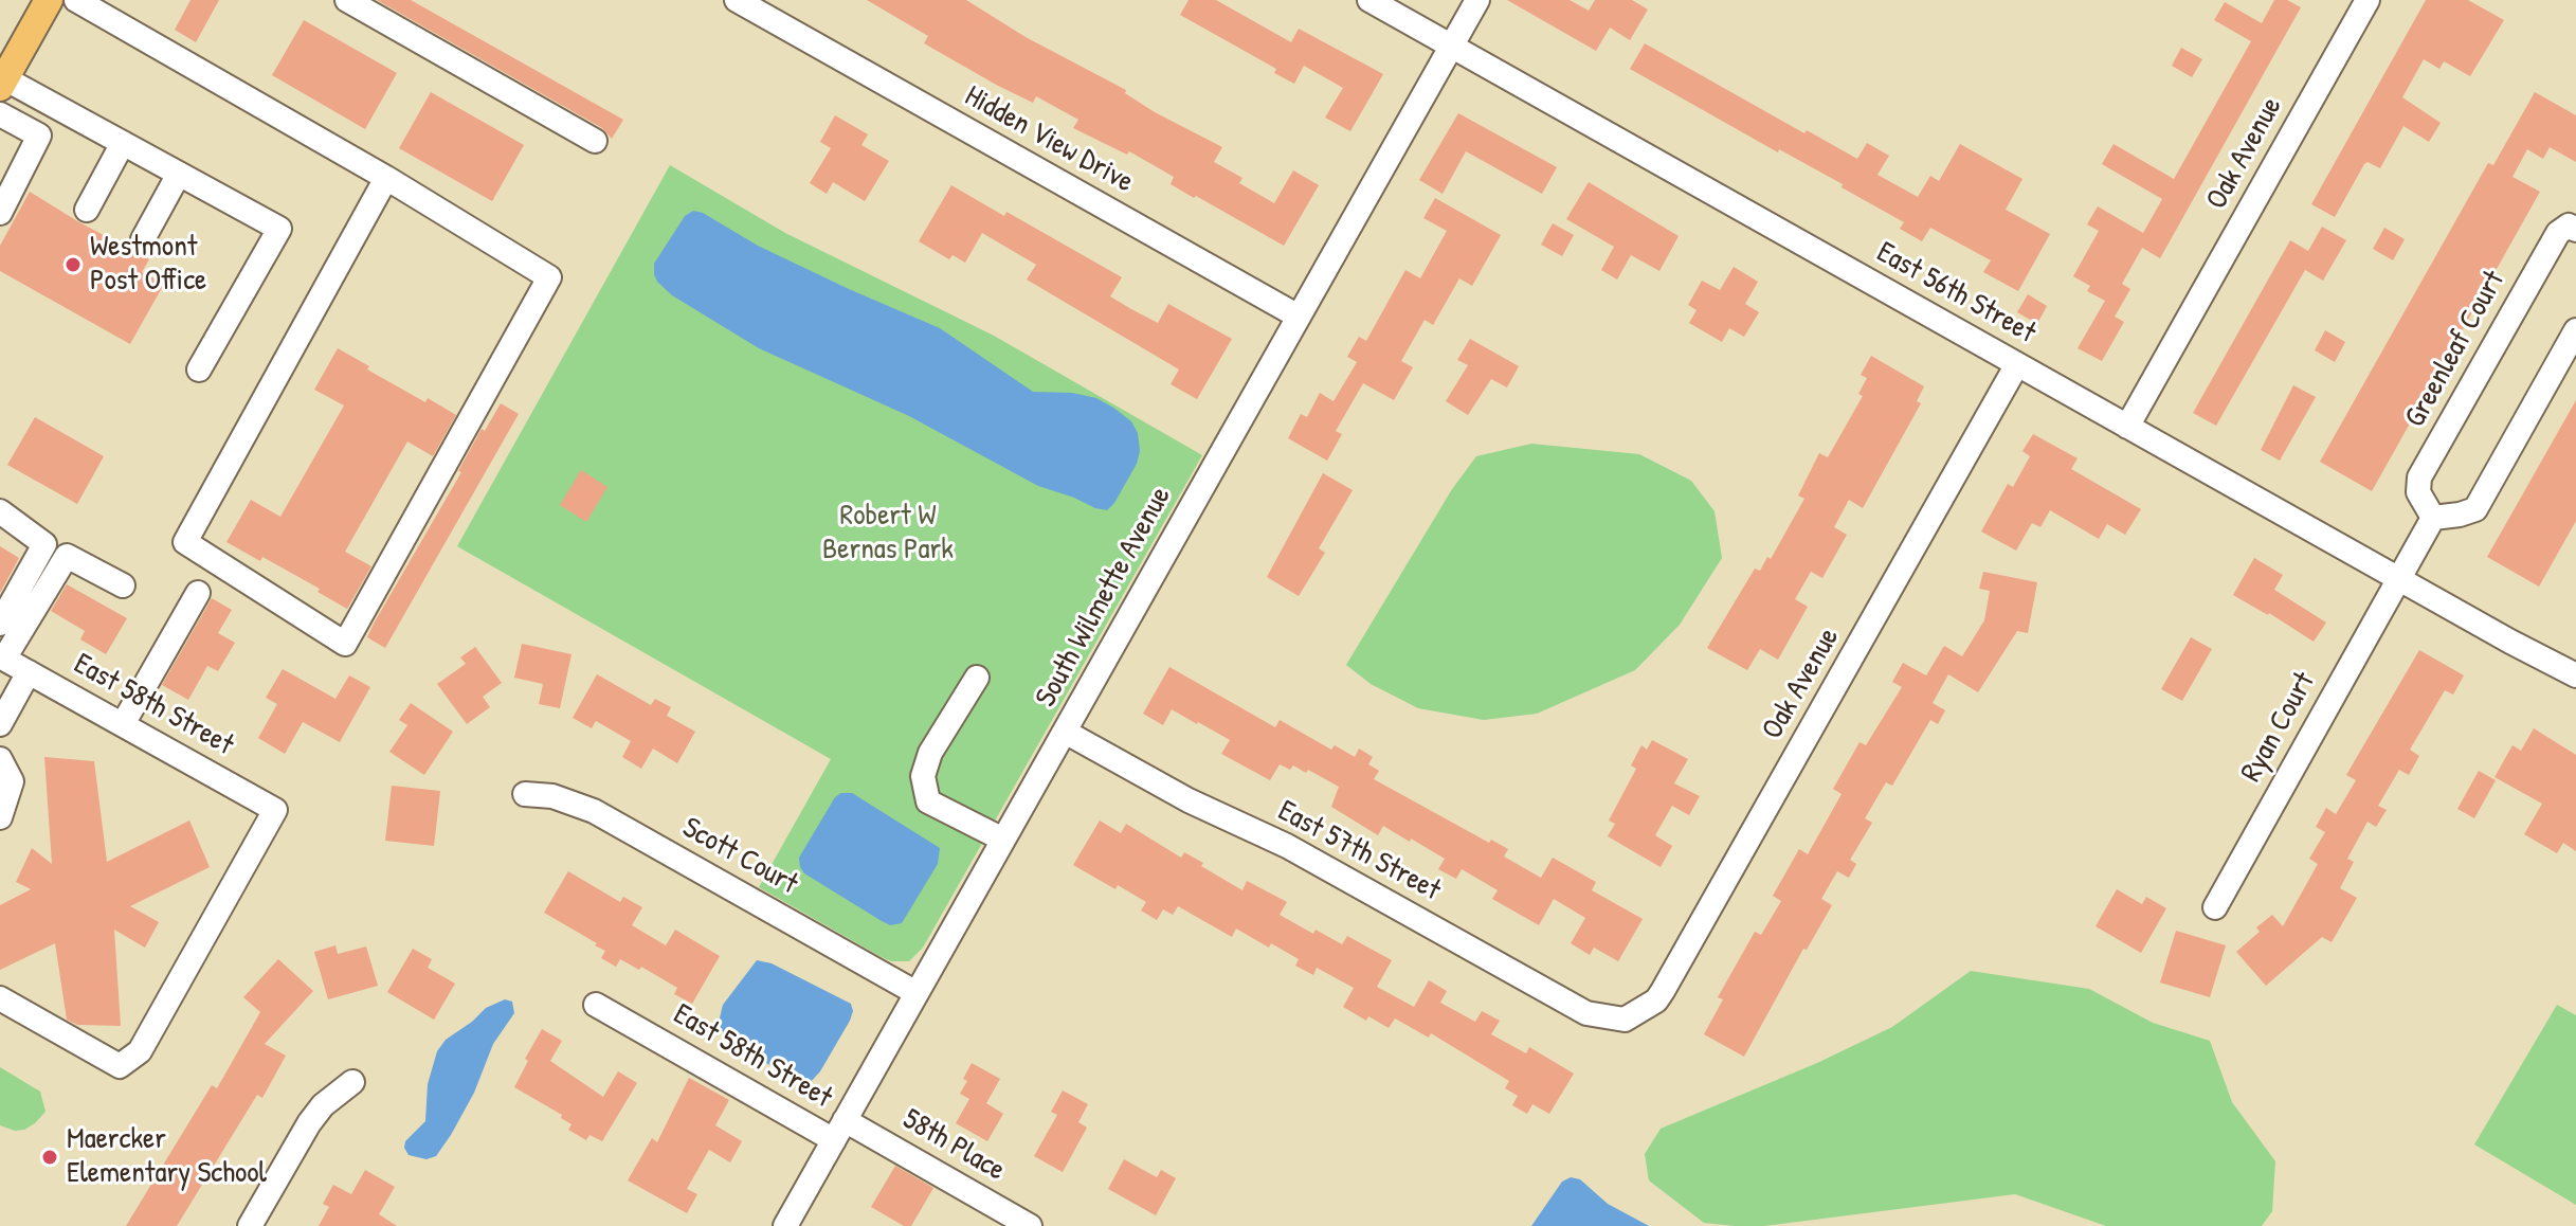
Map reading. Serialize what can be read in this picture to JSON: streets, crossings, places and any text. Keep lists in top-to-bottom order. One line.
{"streets":{"street":["Hidden View Drive","Oak Avenue","East 56th Street","Greenleaf Court","South Wilmette Avenue","East 58th Street","Ryan Court","East 57th Street","Scott Court","58th Place"]},"crossings":[["Hidden View Drive","South Wilmette Avenue"],["Oak Avenue","East 56th Street"],["Oak Avenue","East 57th Street"],["East 56th Street","South Wilmette Avenue"],["East 56th Street","Ryan Court"],["South Wilmette Avenue","East 58th Street"],["South Wilmette Avenue","East 57th Street"],["South Wilmette Avenue","Scott Court"],["South Wilmette Avenue","58th Place"],["East 58th Street","58th Place"]],"parks":["Robert W Bernas Park"],"places":["Westmont Post Office","Maercker Elementary School"]}
